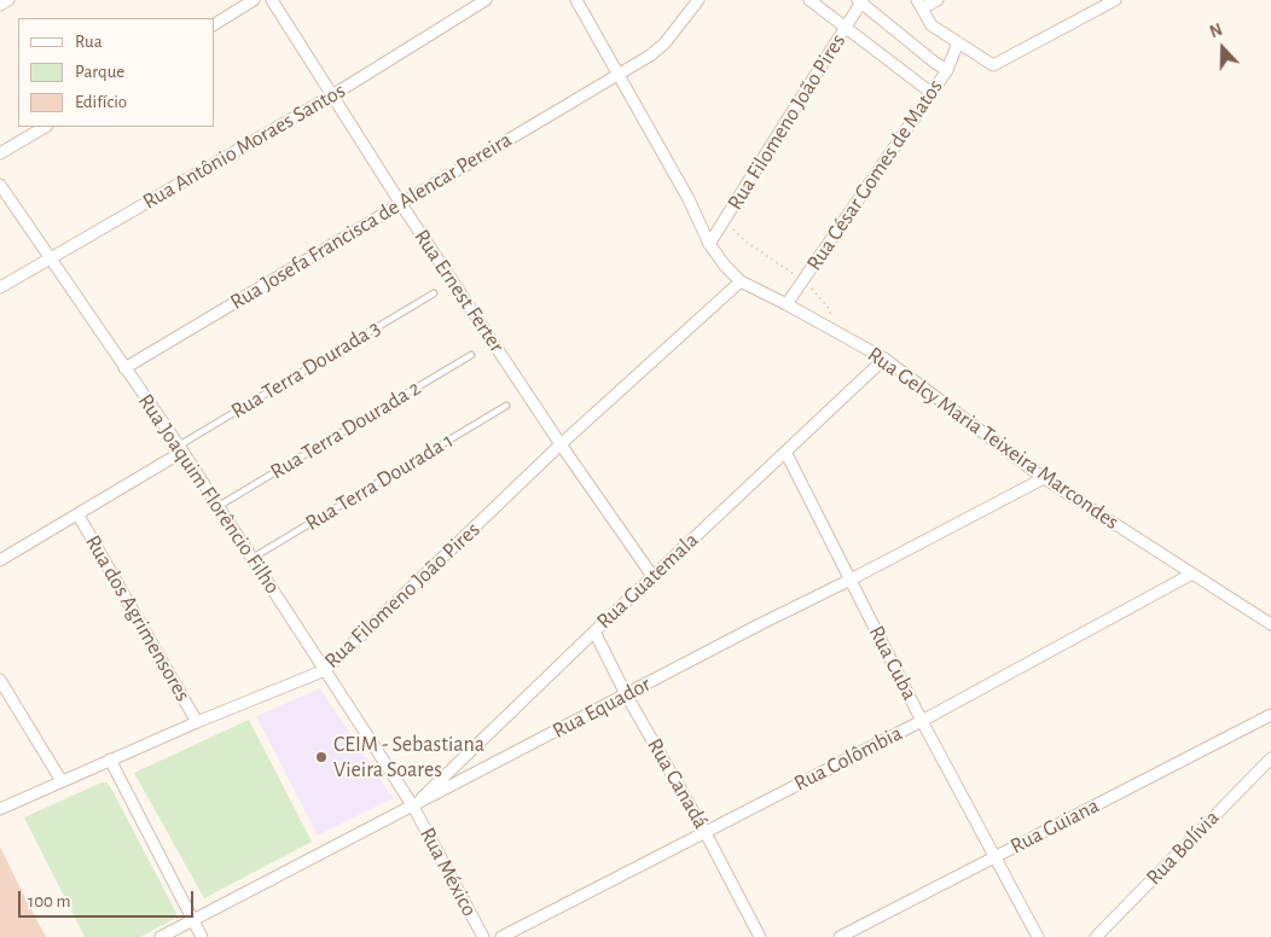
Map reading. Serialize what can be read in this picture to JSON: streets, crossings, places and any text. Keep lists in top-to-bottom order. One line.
{"streets":{"street":["Rua Filomeno João Pires","Rua Antônio Moraes Santos","Rua César Gomes de Matos","Rua Josefa Francisca de Alencar Pereira","Rua Ernest Ferter","Rua Gelcy Maria Teixeira Marcondes","Rua Joaquim Florêncio Filho","Rua Guatemala","Rua dos Agrimensores","Rua Cuba","Rua Equador","Rua Colômbia","Rua Canadá","Rua Guiana","Rua Bolívia","Rua México"],"lane":["Rua Terra Dourada 3","Rua Terra Dourada 2","Rua Terra Dourada 1"]},"crossings":[["Rua Filomeno João Pires","Rua Ernest Ferter"],["Rua Filomeno João Pires","Rua Gelcy Maria Teixeira Marcondes"],["Rua Filomeno João Pires","Rua Joaquim Florêncio Filho"],["Rua Filomeno João Pires","Rua dos Agrimensores"],["Rua Antônio Moraes Santos","Rua Ernest Ferter"],["Rua Antônio Moraes Santos","Rua Joaquim Florêncio Filho"],["Rua César Gomes de Matos","Rua Gelcy Maria Teixeira Marcondes"],["Rua Josefa Francisca de Alencar Pereira","Rua Ernest Ferter"],["Rua Josefa Francisca de Alencar Pereira","Rua Gelcy Maria Teixeira Marcondes"],["Rua Josefa Francisca de Alencar Pereira","Rua Joaquim Florêncio Filho"],["Rua Ernest Ferter","Rua Guatemala"],["Rua Terra Dourada 3","Rua Joaquim Florêncio Filho"],["Rua Terra Dourada 2","Rua Joaquim Florêncio Filho"],["Rua Gelcy Maria Teixeira Marcondes","Rua Guatemala"],["Rua Gelcy Maria Teixeira Marcondes","Rua Equador"],["Rua Gelcy Maria Teixeira Marcondes","Rua Colômbia"],["Rua Terra Dourada 1","Rua Joaquim Florêncio Filho"],["Rua Joaquim Florêncio Filho","Rua Guatemala"],["Rua Joaquim Florêncio Filho","Rua Equador"],["Rua Joaquim Florêncio Filho","Rua México"],["Rua Guatemala","Rua Cuba"],["Rua Guatemala","Rua Equador"],["Rua Guatemala","Rua Canadá"],["Rua Guatemala","Rua México"],["Rua Cuba","Rua Equador"],["Rua Cuba","Rua Colômbia"],["Rua Cuba","Rua Guiana"],["Rua Equador","Rua Canadá"],["Rua Equador","Rua México"],["Rua Colômbia","Rua Canadá"]],"places":["CEIM - Sebastiana Vieira Soares"],"legend":["Rua","Parque","Edifício"],"scale_bar":"100 m","north":"top"}
